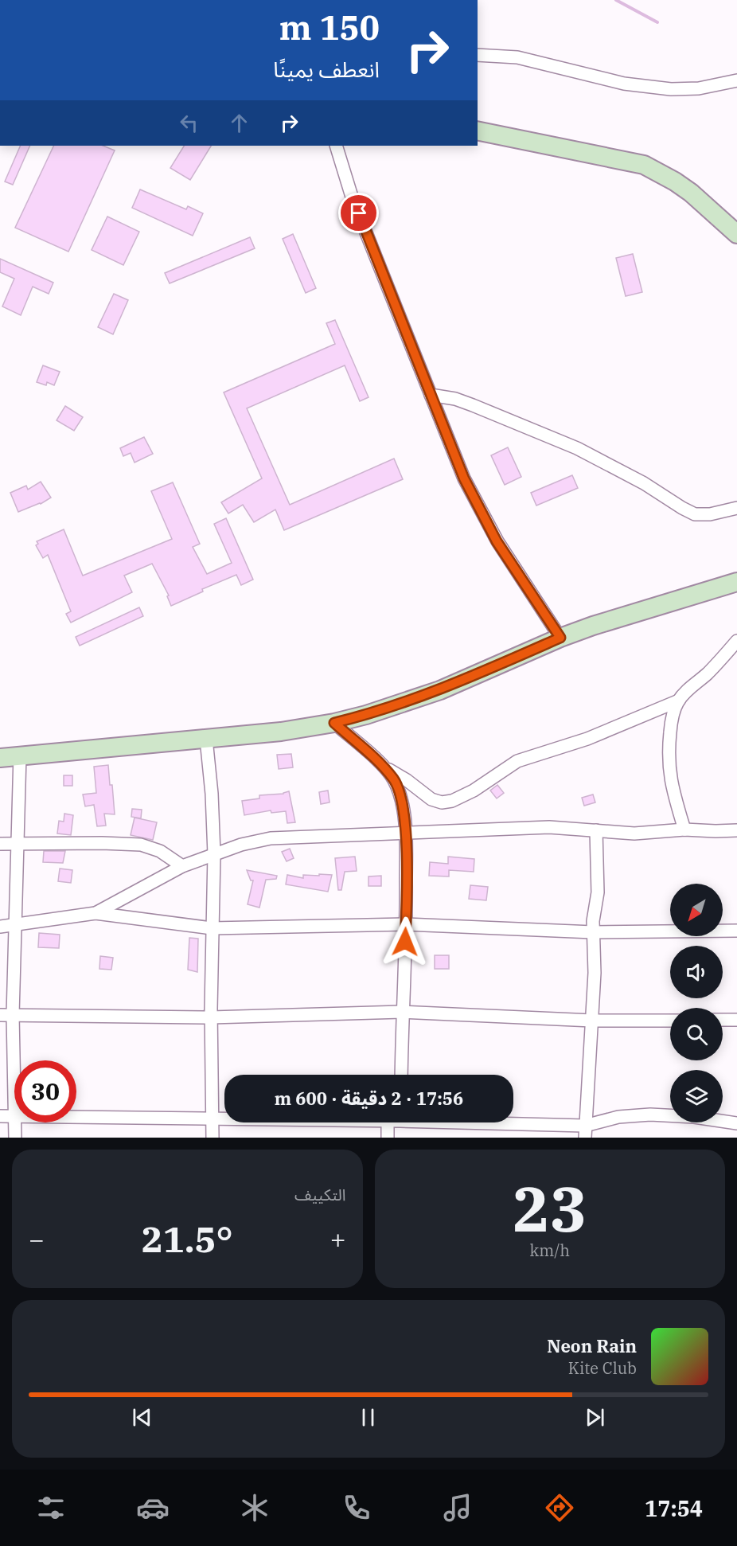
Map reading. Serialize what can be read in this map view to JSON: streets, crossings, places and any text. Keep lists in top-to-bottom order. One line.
{"north":"bottom left","page":{"turn":["150 m","انعطف يمينًا"],"limit":"30","trip":"17:56 · 2 دقيقة · 600 m","tile":[["23","km/h"],"التكييف"],"heat":["−","21.5°","+"],"song":["Neon Rain","Kite Club"],"tabs":"17:54"}}
